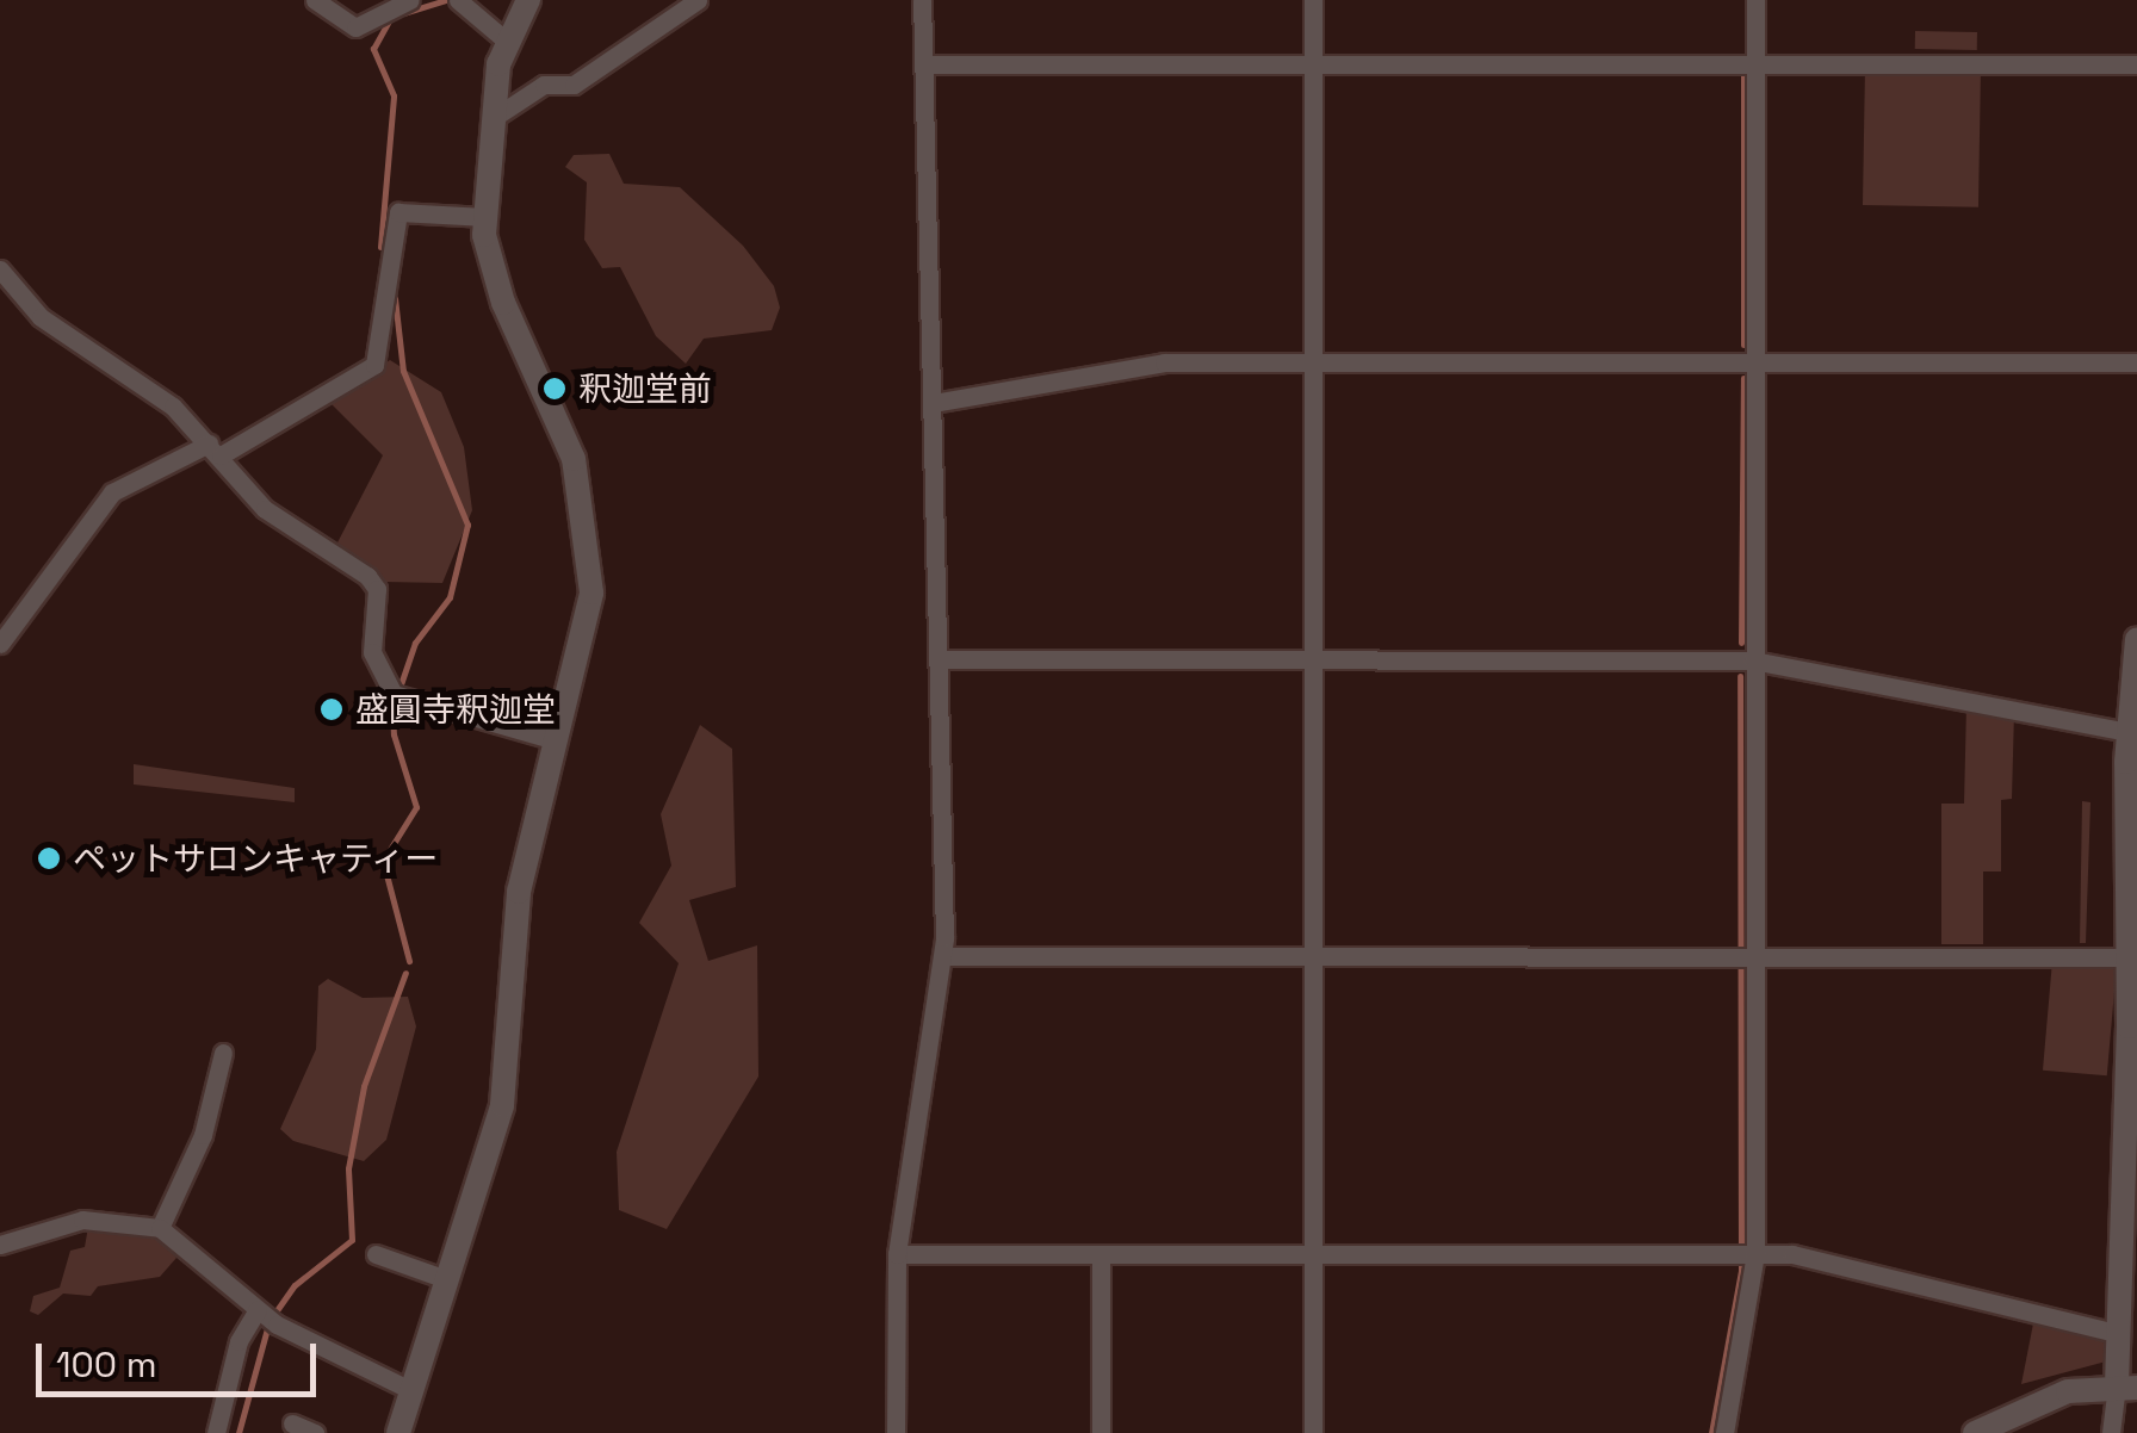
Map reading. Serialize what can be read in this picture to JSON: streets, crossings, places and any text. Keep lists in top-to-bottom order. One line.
{"places":["釈迦堂前","盛圓寺釈迦堂","ペットサロンキャティー"],"scale_bar":"100 m"}
